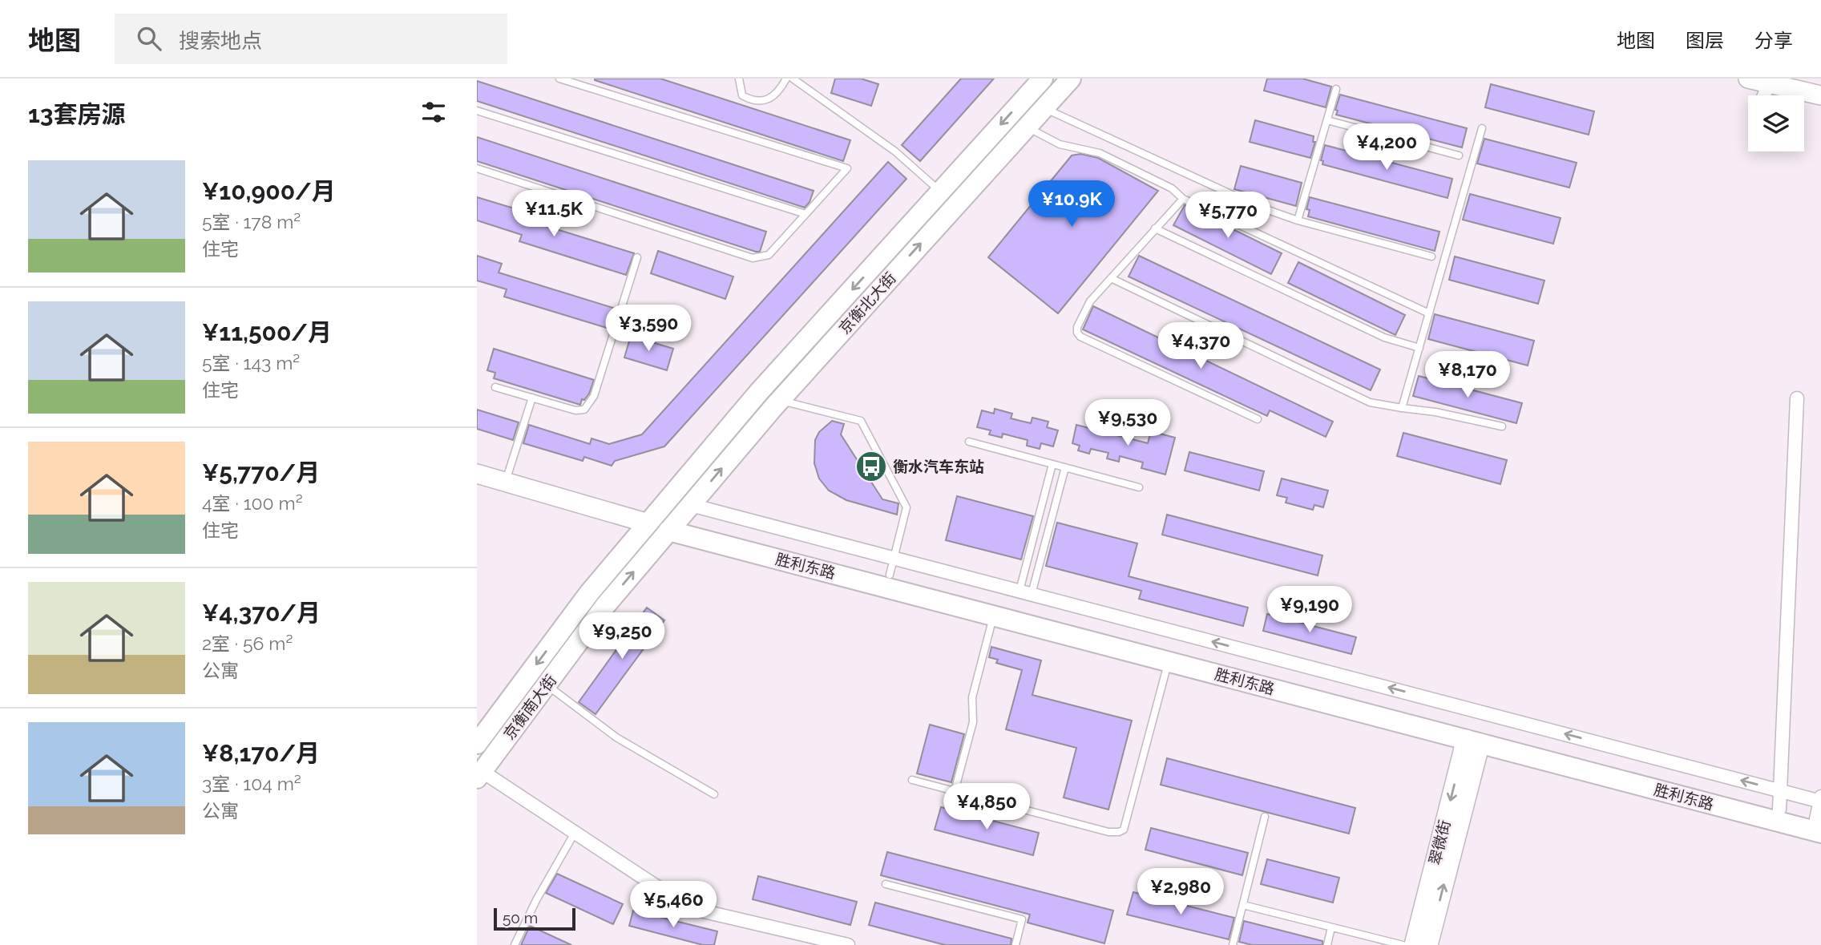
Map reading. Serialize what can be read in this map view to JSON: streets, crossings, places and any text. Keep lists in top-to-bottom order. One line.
{"streets":{"main road":["京衡北大街","胜利东路","京衡南大街"],"street":["翠微街"]},"crossings":[["京衡北大街","胜利东路"],["京衡北大街","京衡南大街"],["胜利东路","京衡南大街"],["胜利东路","翠微街"]],"places":{"bus stop":["衡水汽车东站"]},"scale_bar":"50 m","page":{"header":"地图","search":"搜索地点","nav":["地图","图层","分享"],"heading":"13套房源","price":["¥4,200","¥10.9K","¥11.5K","¥5,770","¥3,590","¥4,370","¥8,170","¥9,530","¥9,190","¥9,250","¥4,850","¥2,980","¥5,460"],"list":[{"name":"¥10,900/月","note":"5室 · 178 m² · 住宅"},{"name":"¥11,500/月","note":"5室 · 143 m² · 住宅"},{"name":"¥5,770/月","note":"4室 · 100 m² · 住宅"},{"name":"¥4,370/月","note":"2室 · 56 m² · 公寓"},{"name":"¥8,170/月","note":"3室 · 104 m² · 公寓"}],"scale":"50 m"}}
